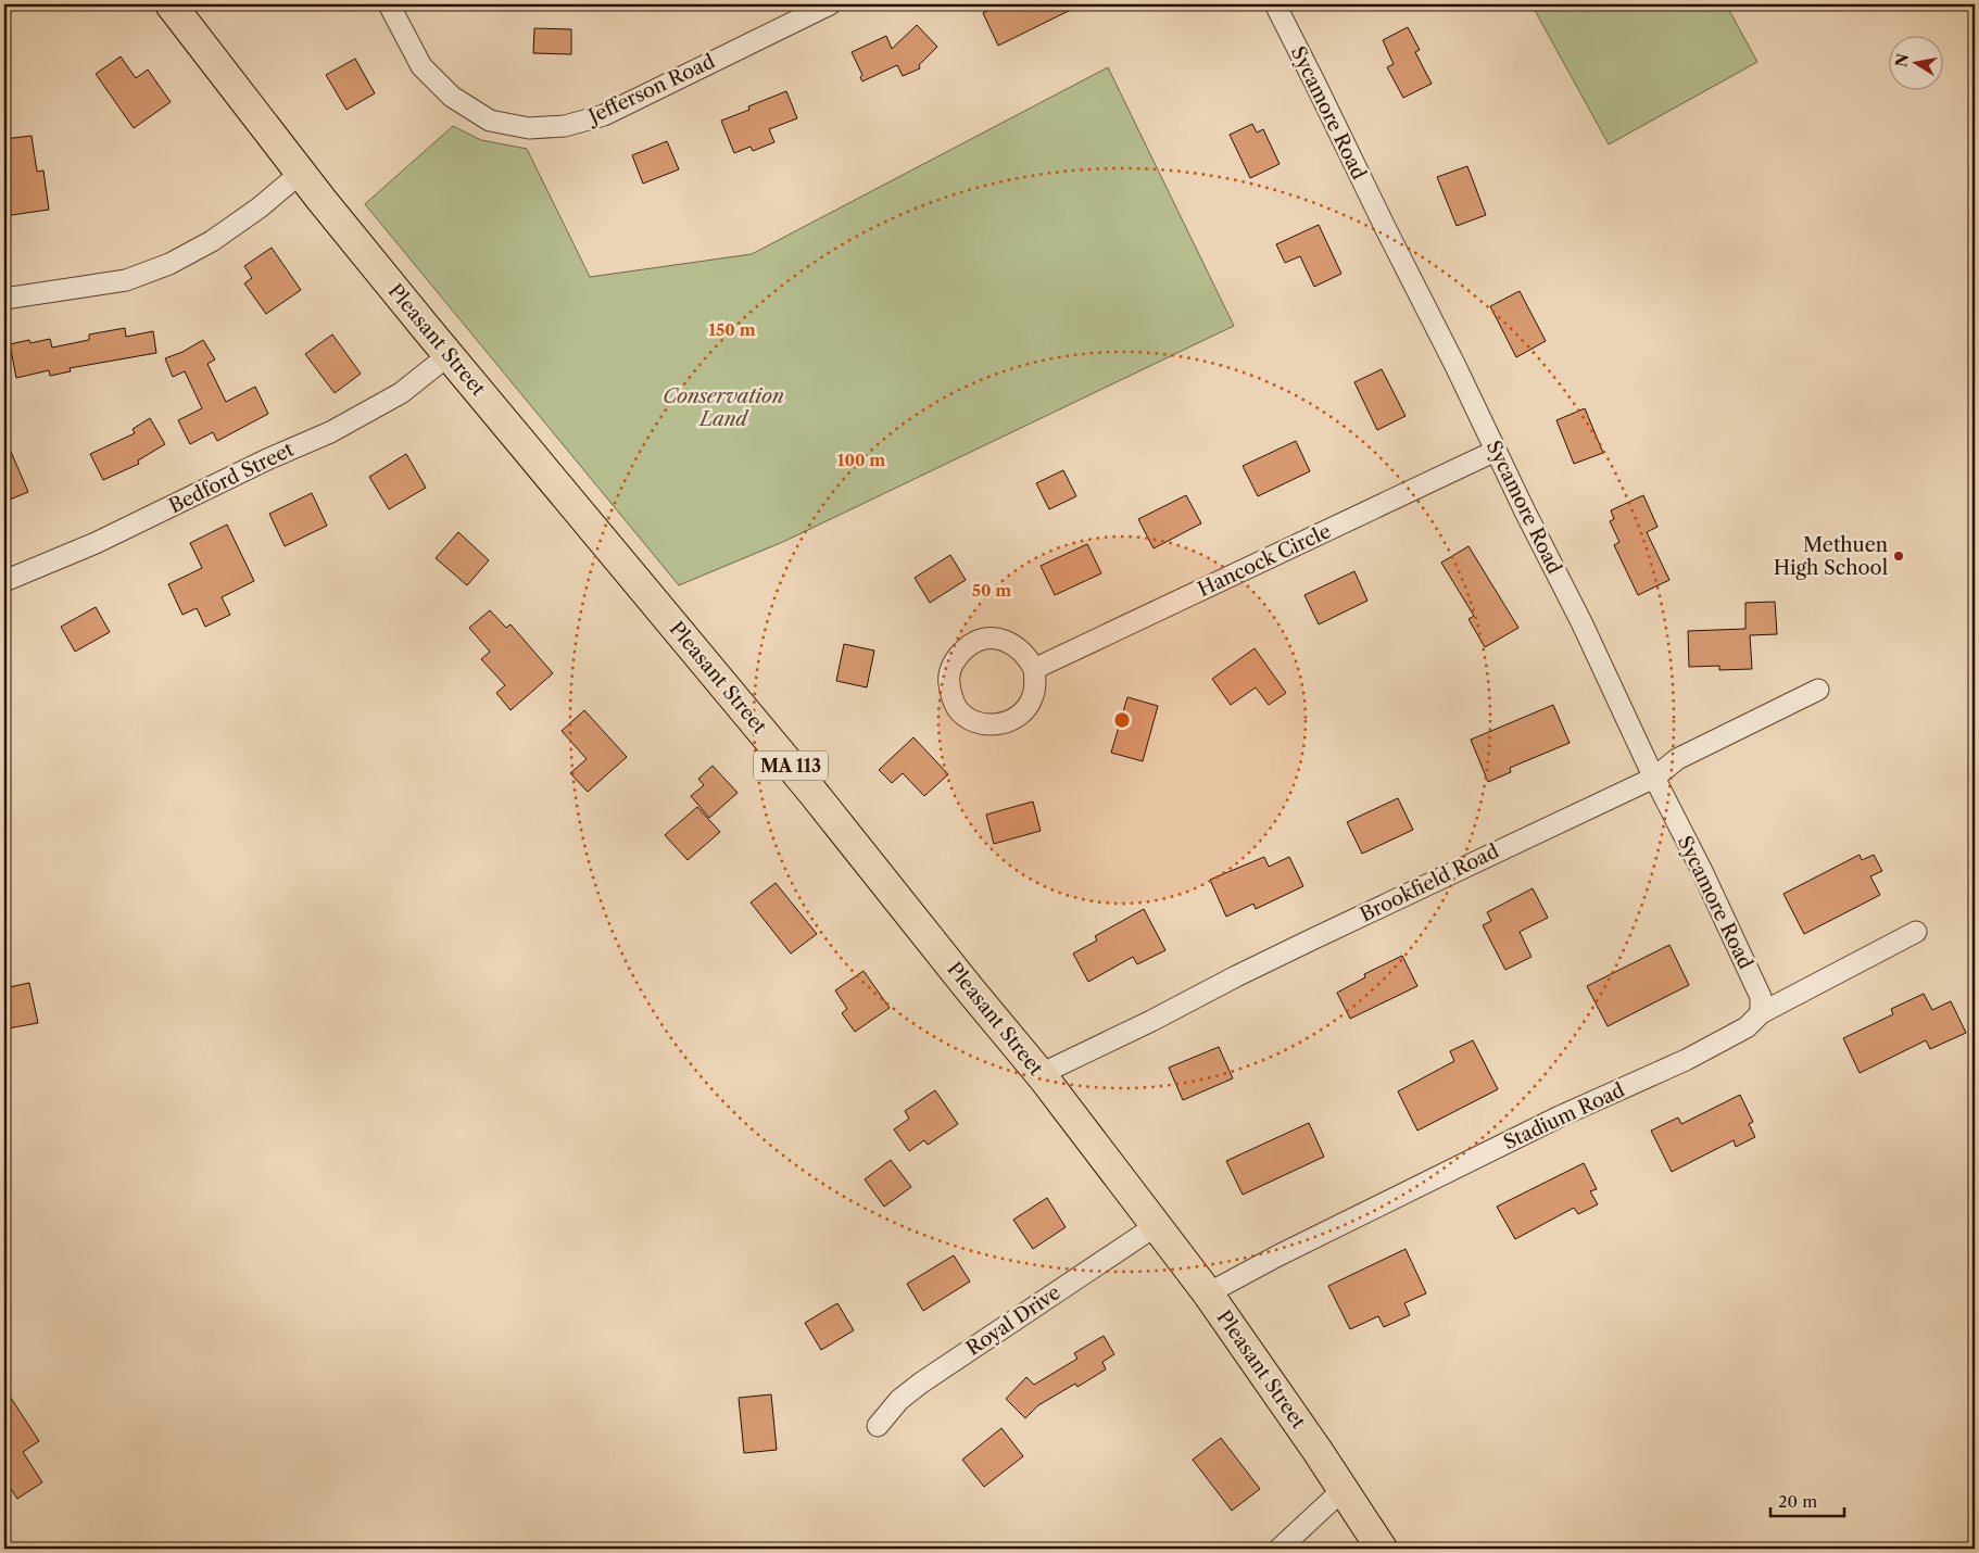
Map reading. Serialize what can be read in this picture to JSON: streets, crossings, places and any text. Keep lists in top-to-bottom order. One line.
{"streets":{"main road":["Pleasant Street","MA 113"],"street":["Jefferson Road","Sycamore Road","Bedford Street","Hancock Circle","Brookfield Road","Stadium Road","Royal Drive"]},"crossings":[["Sycamore Road","Hancock Circle"],["Sycamore Road","Brookfield Road"],["Sycamore Road","Stadium Road"],["Pleasant Street","Bedford Street"],["Pleasant Street","Brookfield Road"],["Pleasant Street","Stadium Road"],["Pleasant Street","Royal Drive"]],"parks":["Conservation Land"],"places":["Methuen High School"],"scale_bar":"20 m","north":"left","rings":["150 m","100 m","50 m"]}
